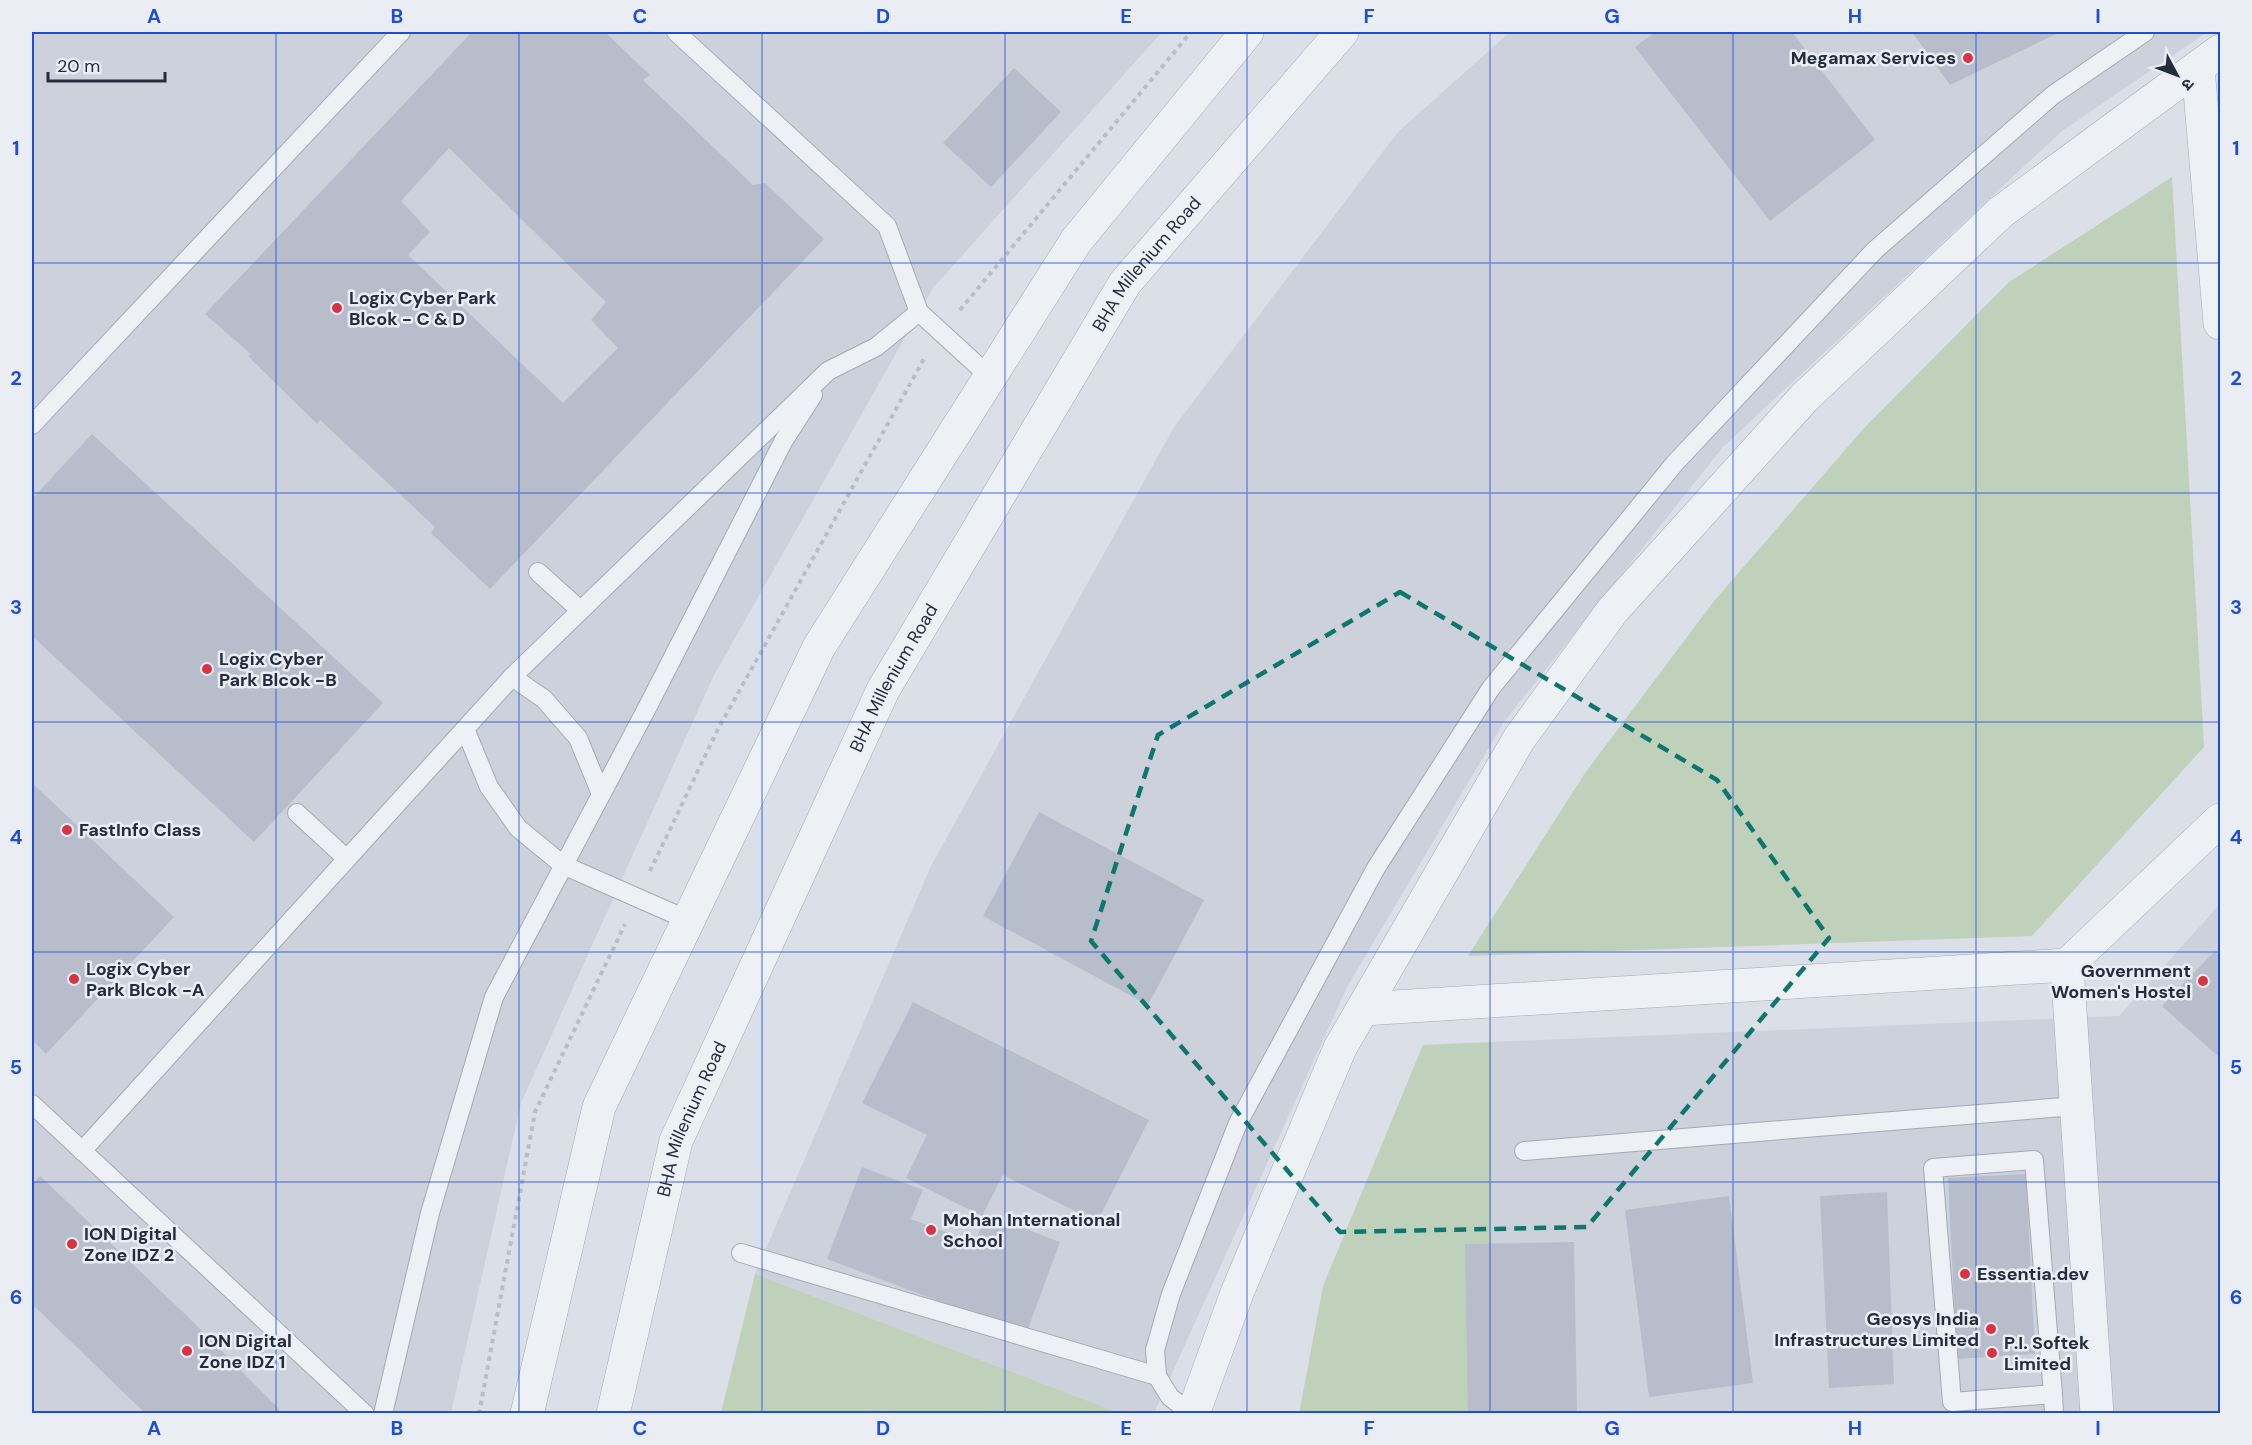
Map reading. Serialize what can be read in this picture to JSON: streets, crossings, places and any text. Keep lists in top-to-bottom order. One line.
{"streets":{"street":["BHA Millenium Road"]},"places":["Megamax Services","Logix Cyber Park Blcok - C & D","Logix Cyber Park Blcok -B","FastInfo Class","Logix Cyber Park Blcok -A","Government Women's Hostel","Mohan International School","ION Digital Zone IDZ 2","Essentia.dev","Geosys India Infrastructures Limited","ION Digital Zone IDZ 1","P.I. Softek Limited"],"scale_bar":"20 m","north":"bottom right","grid":{"columns":["A","B","C","D","E","F","G","H","I"],"rows":["1","2","3","4","5","6"]}}
